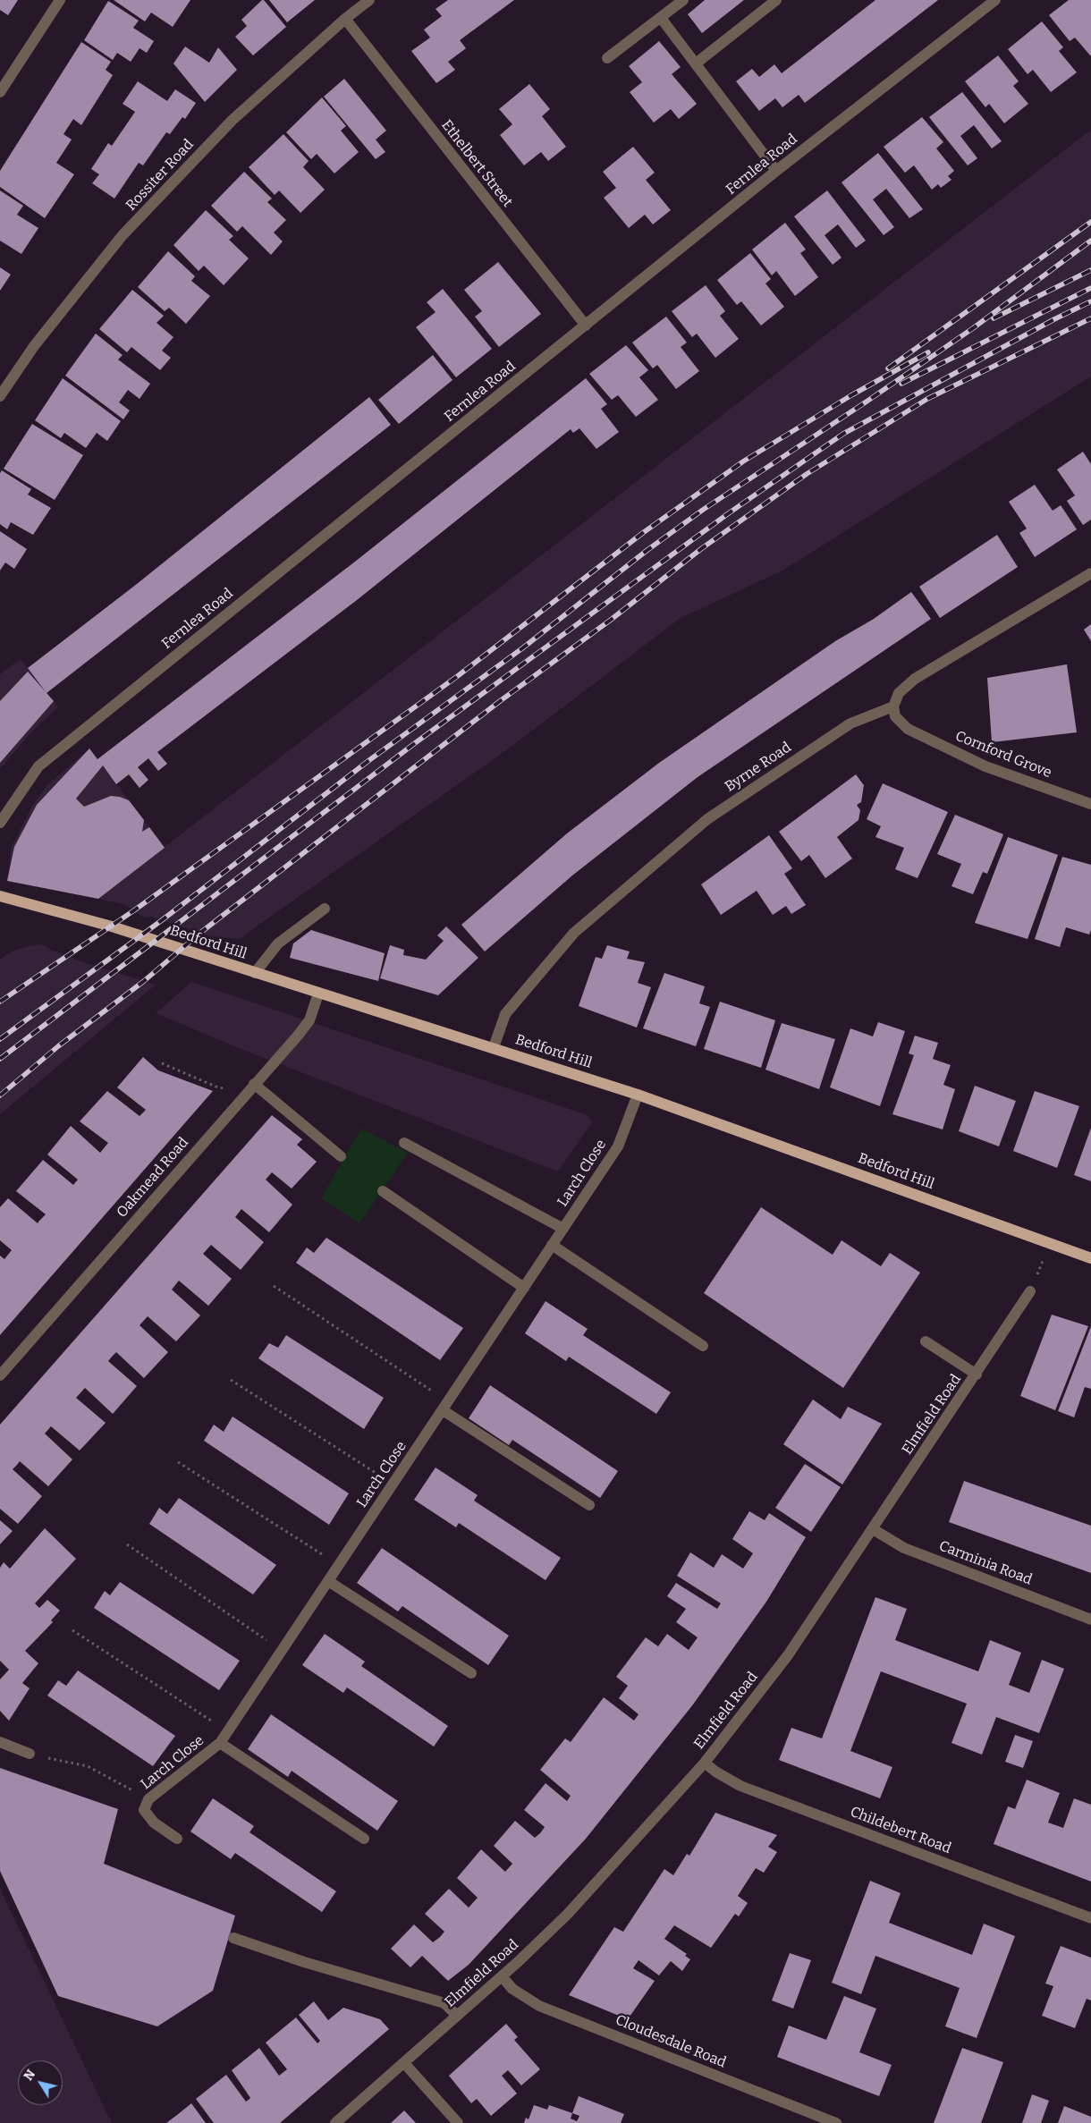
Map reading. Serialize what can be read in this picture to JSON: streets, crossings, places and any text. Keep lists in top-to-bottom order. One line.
{"streets":{"main road":["Bedford Hill"],"street":["Ethelbert Street","Fernlea Road","Rossiter Road","Cornford Grove","Byrne Road","Larch Close","Oakmead Road","Elmfield Road","Carminia Road","Childebert Road","Cloudesdale Road"]},"crossings":[["Ethelbert Street","Fernlea Road"],["Ethelbert Street","Rossiter Road"],["Cornford Grove","Byrne Road"],["Byrne Road","Bedford Hill"],["Bedford Hill","Larch Close"],["Bedford Hill","Oakmead Road"],["Elmfield Road","Carminia Road"],["Elmfield Road","Childebert Road"],["Elmfield Road","Cloudesdale Road"]],"north":"top left"}
